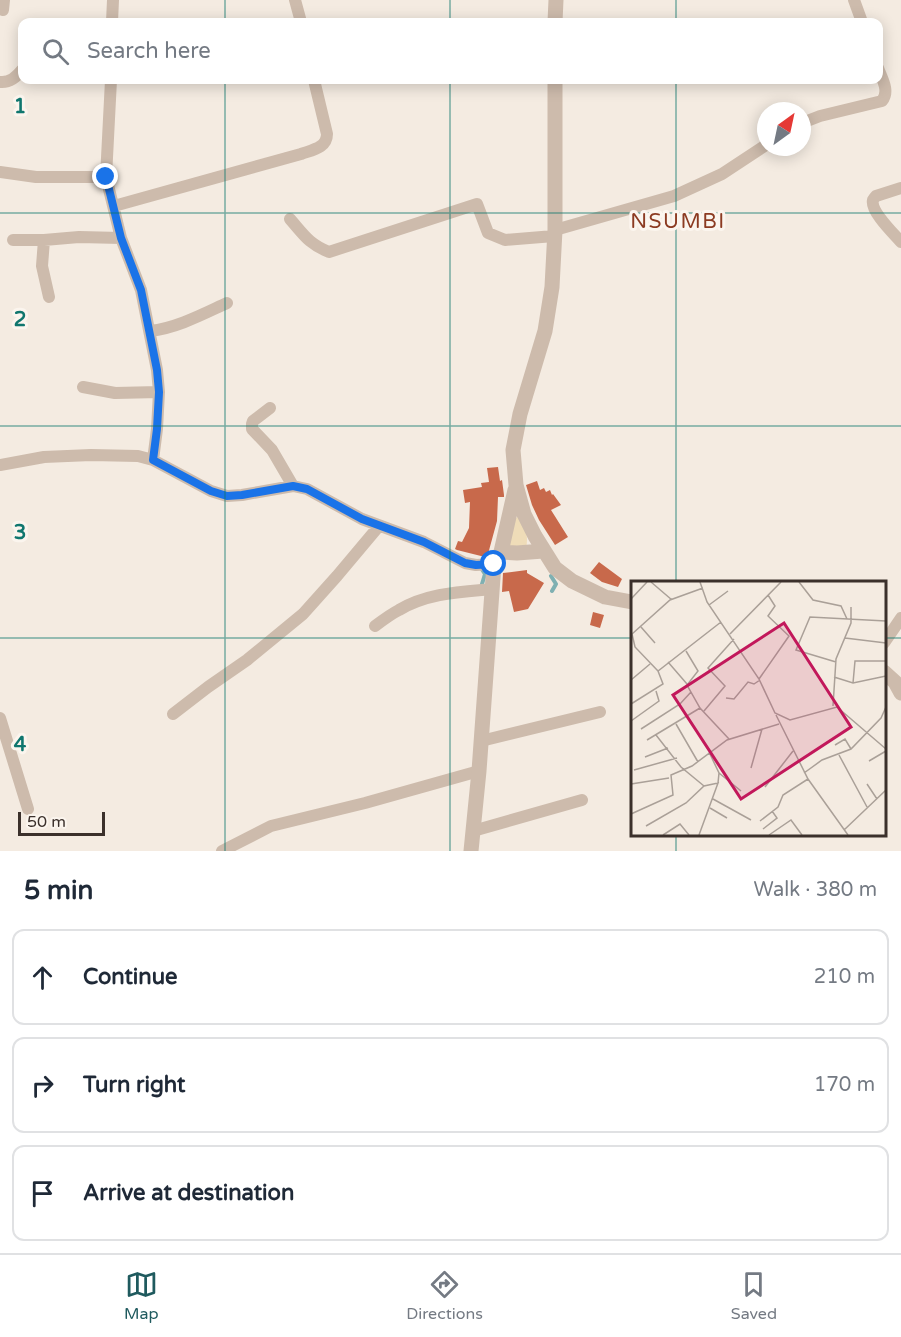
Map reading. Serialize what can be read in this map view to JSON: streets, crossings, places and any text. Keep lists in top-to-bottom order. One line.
{"districts":["NSUMBI"],"scale_bar":"50 m","north":"top right","page":{"search":"Search here","scale":"50 m","heading":["5 min","Walk · 380 m"],"list":[["Continue","210 m"],["Turn right","170 m"],"Arrive at destination"],"nav":["Map","Directions","Saved"]},"grid":{"rows":["1","2","3","4"]}}
